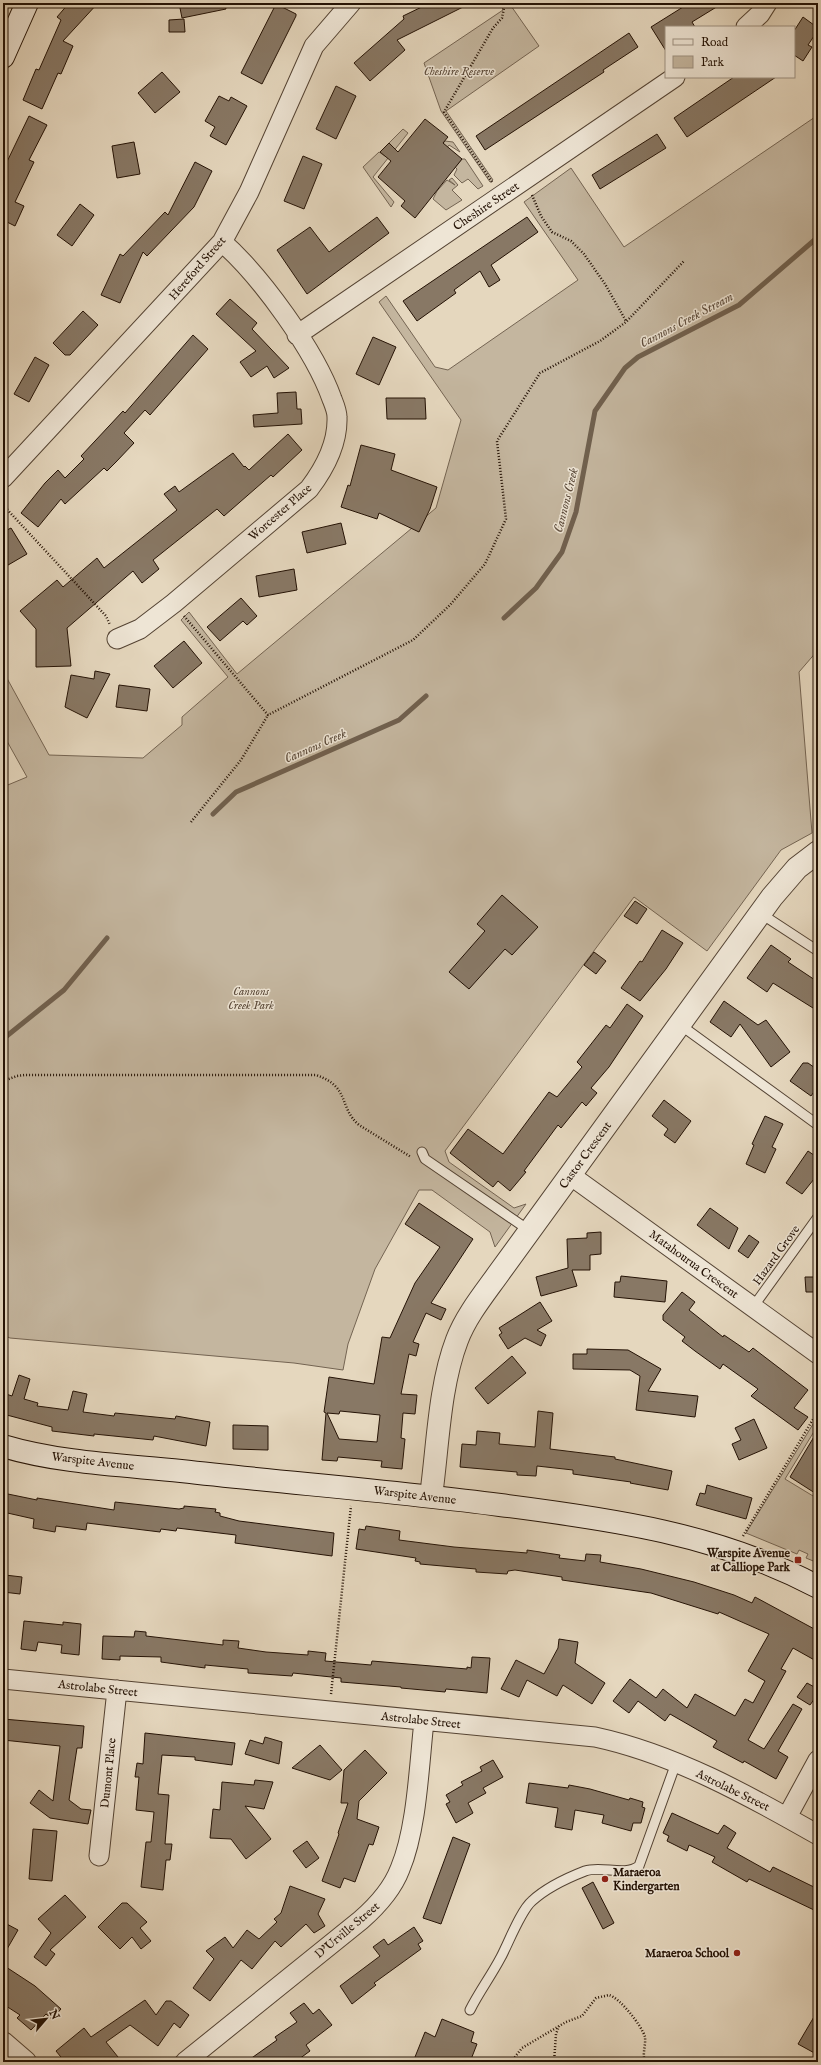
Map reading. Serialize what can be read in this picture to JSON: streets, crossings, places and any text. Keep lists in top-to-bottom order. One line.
{"streets":{"main road":["Castor Crescent","Warspite Avenue"],"street":["Cheshire Street","Hereford Street","Worcester Place","Matahourua Crescent","Astrolabe Street","Dumont Place","D'Urville Street"],"lane":["Hazard Grove"]},"crossings":[["Cheshire Street","Worcester Place"],["Hereford Street","Worcester Place"],["Castor Crescent","Matahourua Crescent"],["Castor Crescent","Warspite Avenue"],["Hazard Grove","Matahourua Crescent"],["Astrolabe Street","Dumont Place"],["Astrolabe Street","D'Urville Street"]],"water":["Cannons Creek Stream","Cannons Creek"],"parks":["Cheshire Reserve","Cannons Creek Park"],"places":{"transit":["Warspite Avenue at Calliope Park"],"other":["Maraeroa Kindergarten","Maraeroa School"]},"legend":["Road","Park"],"north":"top right"}
